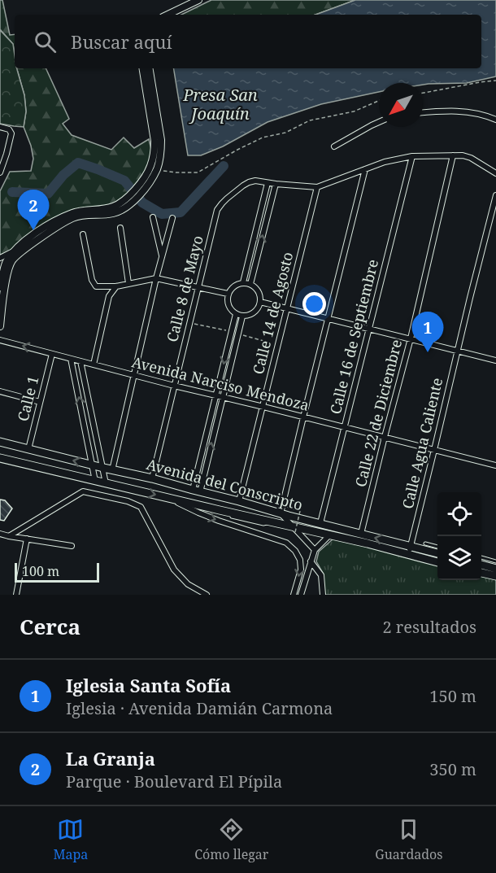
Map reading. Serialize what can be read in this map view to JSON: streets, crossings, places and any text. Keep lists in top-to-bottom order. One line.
{"streets":{"main road":["Avenida del Conscripto"],"street":["Calle 8 de Mayo","Calle 14 de Agosto","Calle 16 de Septiembre","Avenida Narciso Mendoza","Calle 1","Calle 22 de Diciembre","Calle Agua Caliente"]},"crossings":[["Calle 8 de Mayo","Avenida Narciso Mendoza"],["Calle 8 de Mayo","Avenida del Conscripto"],["Calle 14 de Agosto","Avenida Narciso Mendoza"],["Calle 14 de Agosto","Avenida del Conscripto"],["Calle 16 de Septiembre","Avenida Narciso Mendoza"],["Calle 16 de Septiembre","Avenida del Conscripto"],["Avenida Narciso Mendoza","Calle 1"],["Avenida Narciso Mendoza","Calle 22 de Diciembre"],["Avenida Narciso Mendoza","Calle Agua Caliente"],["Calle 1","Avenida del Conscripto"],["Calle 22 de Diciembre","Avenida del Conscripto"],["Calle Agua Caliente","Avenida del Conscripto"]],"water":["Presa San Joaquín"],"scale_bar":"100 m","north":"bottom left","page":{"search":"Buscar aquí","pins":["2","1"],"scale":"100 m","heading":["Cerca","2 resultados"],"list":[{"mark":"1","name":"Iglesia Santa Sofía","note":"Iglesia · Avenida Damián Carmona","value":"150 m"},{"mark":"2","name":"La Granja","note":"Parque · Boulevard El Pípila","value":"350 m"}],"nav":["Mapa","Cómo llegar","Guardados"]}}
